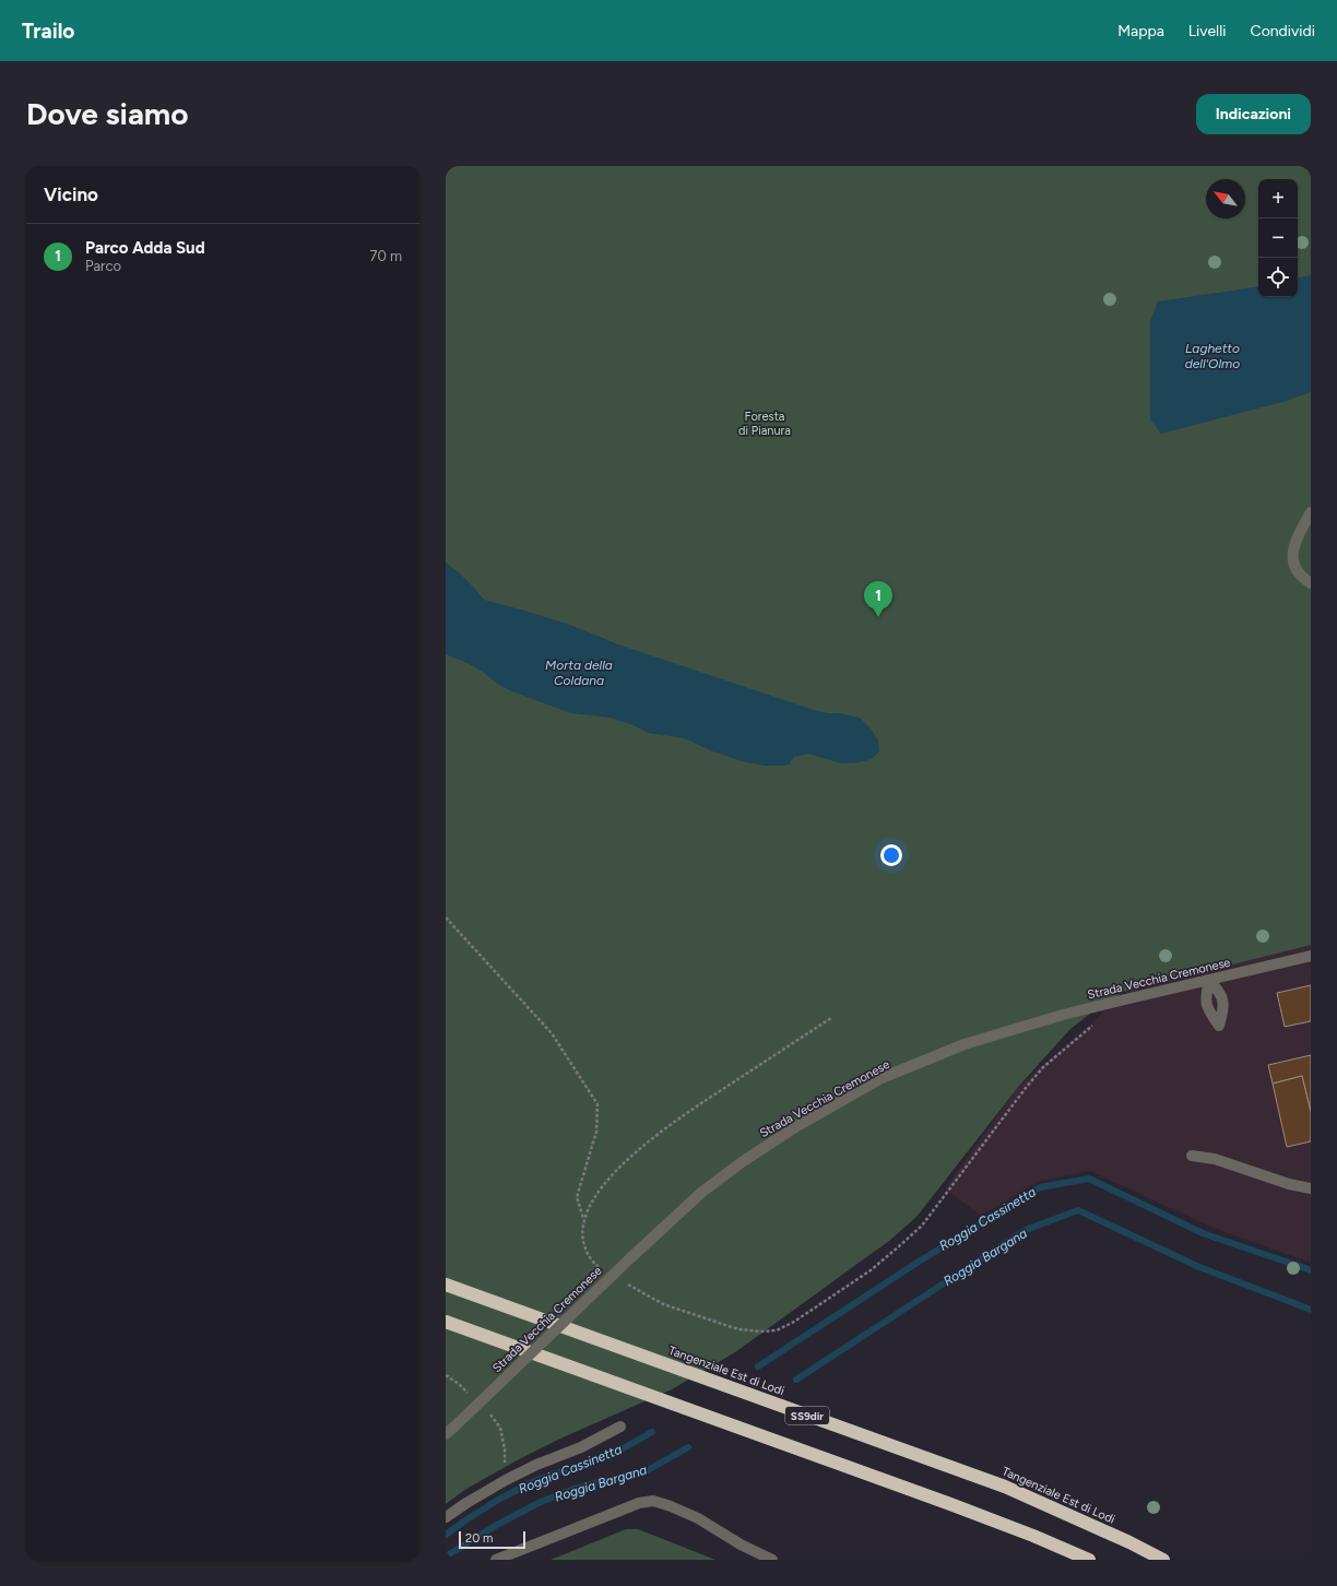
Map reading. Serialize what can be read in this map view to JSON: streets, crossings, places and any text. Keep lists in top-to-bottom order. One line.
{"streets":{"highway":["Tangenziale Est di Lodi","SS9dir"],"street":["Strada Vecchia Cremonese"]},"water":["Laghetto dell'Olmo","Morta della Coldana","Roggia Cassinetta","Roggia Bargana"],"parks":["Foresta di Pianura"],"scale_bar":"20 m","north":"top left","page":{"header":"Trailo","nav":["Mappa","Livelli","Condividi"],"buttons":"Indicazioni","title":"Dove siamo","heading":"Vicino","map_buttons":["+","−"],"list":[{"mark":"1","name":"Parco Adda Sud","note":"Parco","value":"70 m"}],"pins":"1","scale":"20 m"}}
